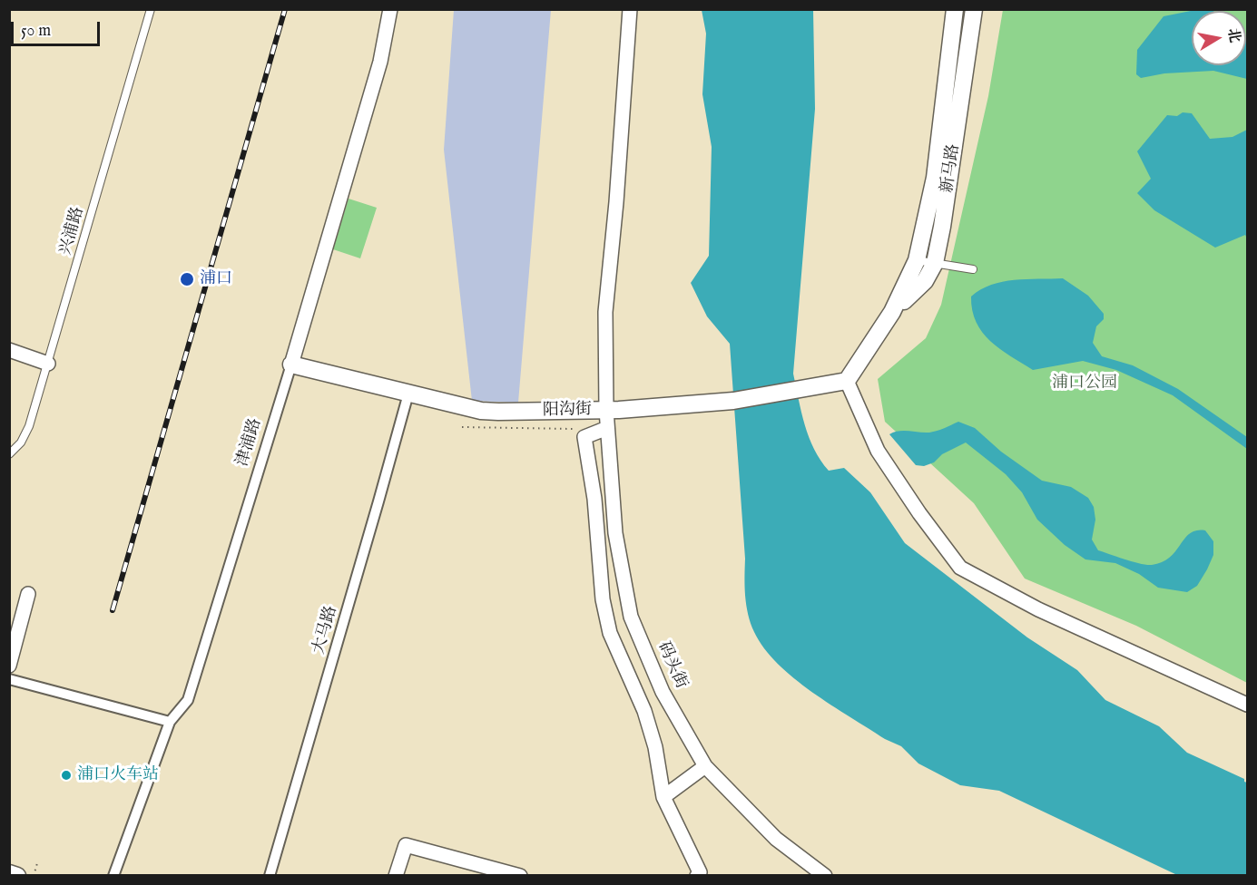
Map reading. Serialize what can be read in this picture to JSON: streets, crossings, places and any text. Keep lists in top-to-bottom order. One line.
{"streets":{"street":["新马路","阳沟街","津浦路","大马路","码头街"],"lane":["兴浦路"]},"crossings":[["新马路","阳沟街"],["阳沟街","津浦路"],["阳沟街","大马路"],["阳沟街","码头街"]],"parks":["浦口公园"],"places":["浦口","浦口火车站"],"scale_bar":"50 m","north":"right"}
